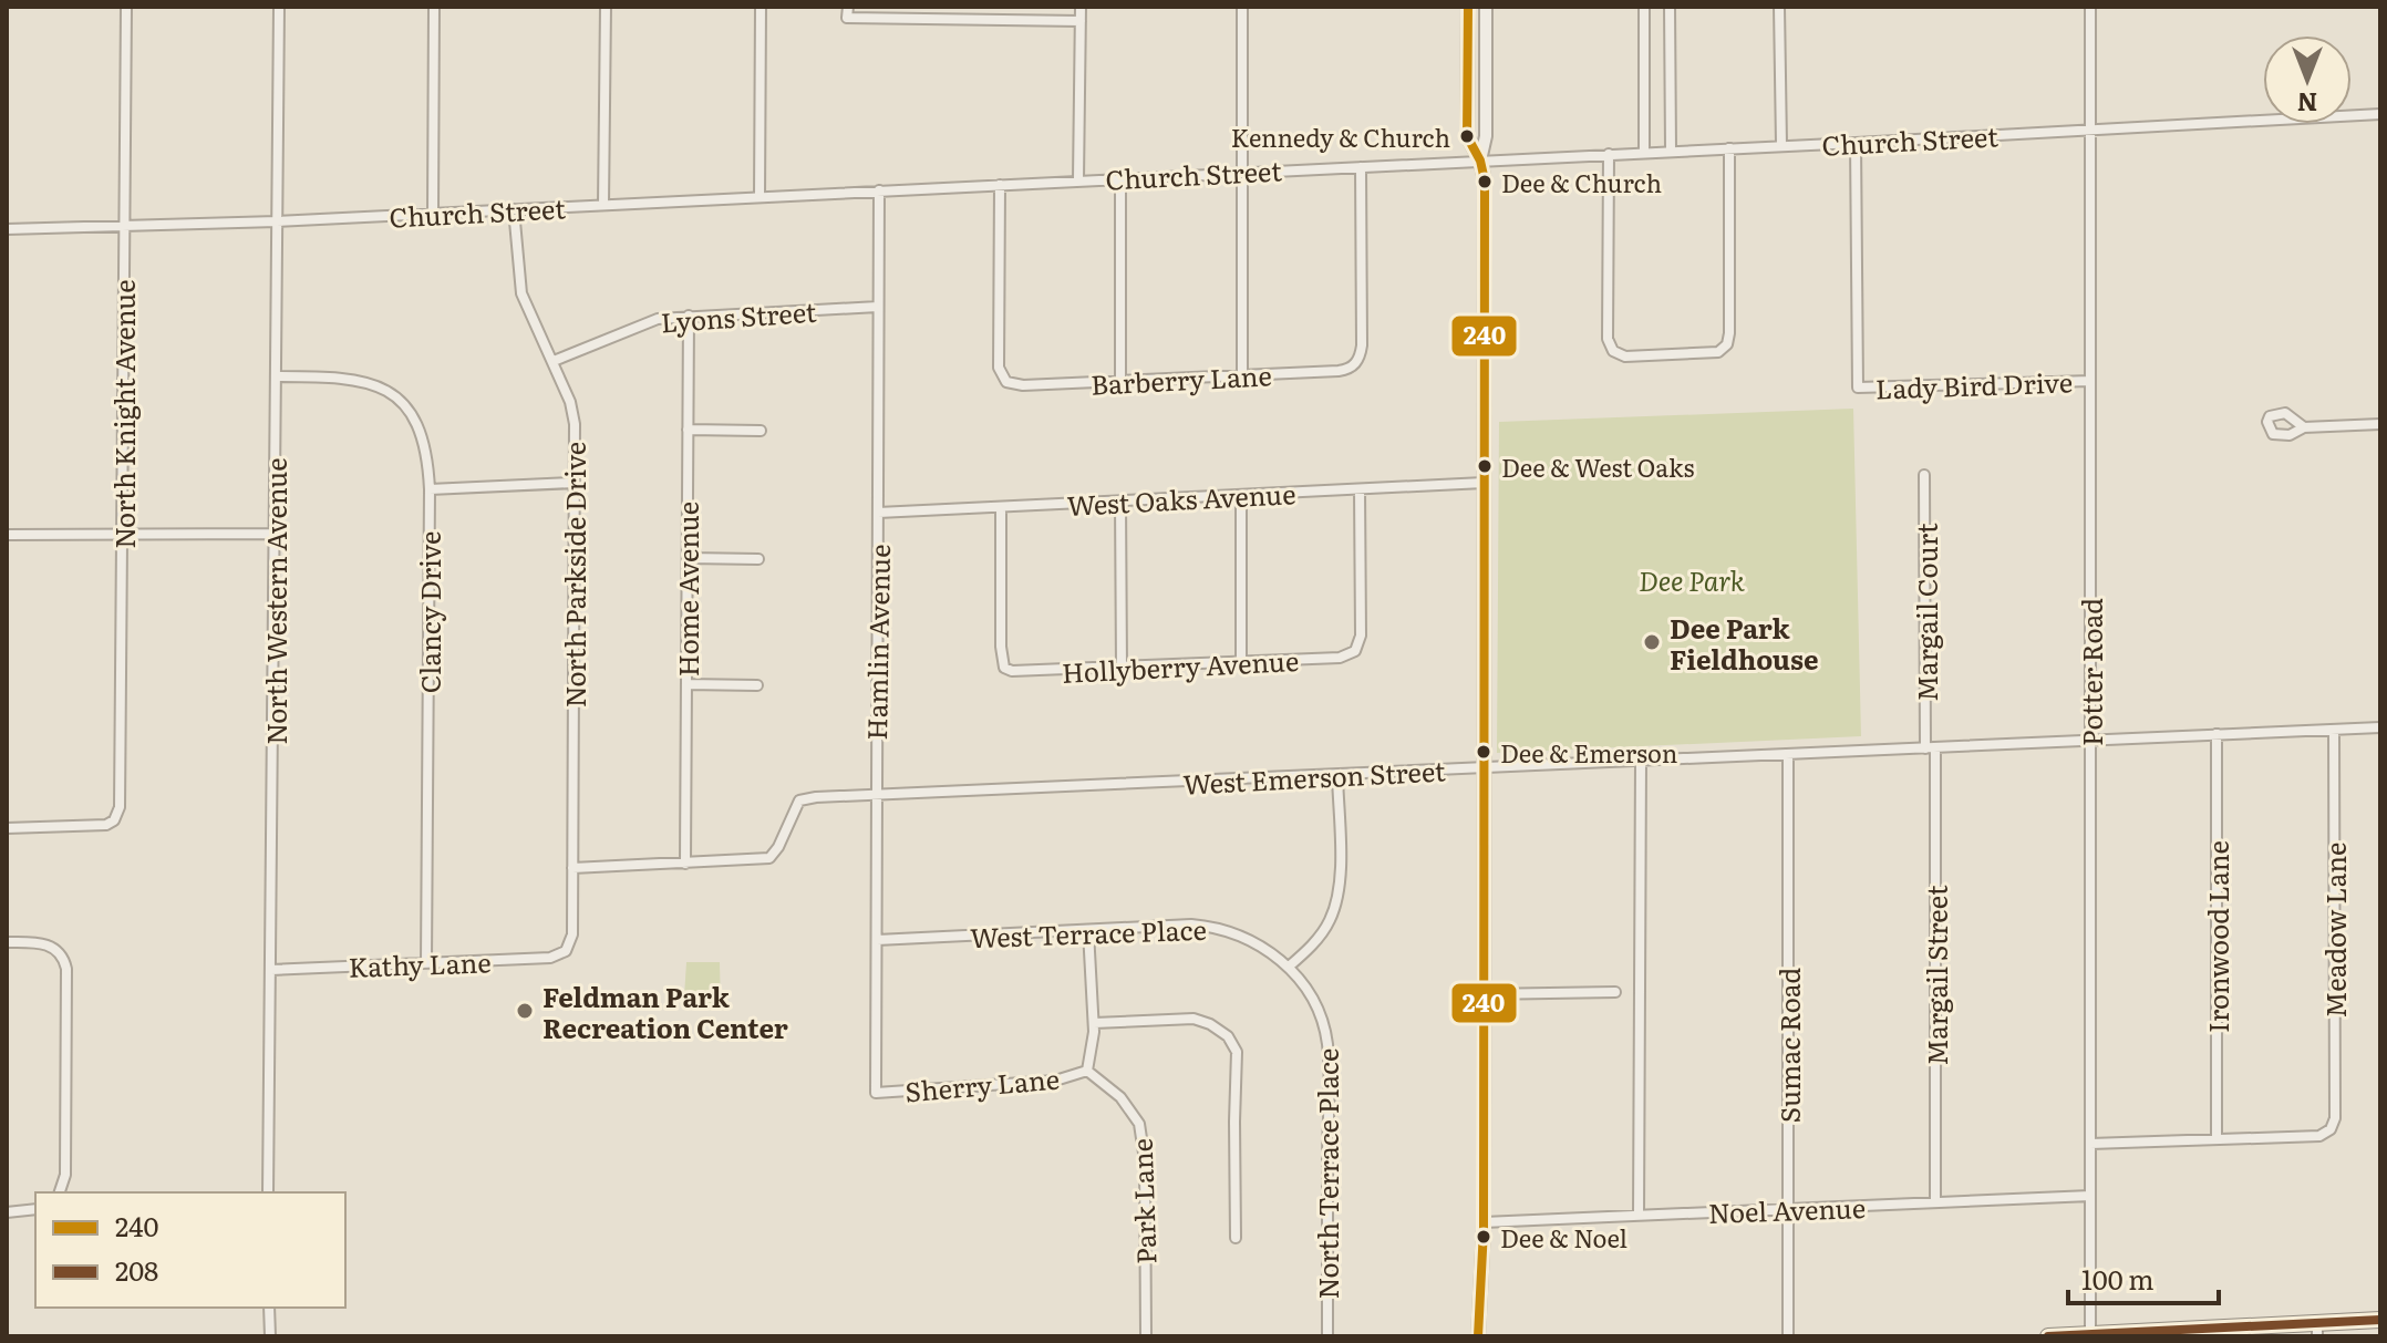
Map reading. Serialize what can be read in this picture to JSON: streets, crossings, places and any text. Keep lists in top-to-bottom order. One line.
{"streets":{"street":["Church Street","Lyons Street","Barberry Lane","Lady Bird Drive","North Knight Avenue","West Oaks Avenue","North Parkside Drive","Home Avenue","North Western Avenue","Clancy Drive","Margail Court","Hamlin Avenue","Hollyberry Avenue","Potter Road","West Emerson Street","Meadow Lane","West Terrace Place","Ironwood Lane","Kathy Lane","Margail Street","Sumac Road","Sherry Lane","North Terrace Place","Park Lane","Noel Avenue"]},"crossings":[["Church Street","Barberry Lane"],["Church Street","Lady Bird Drive"],["Church Street","North Knight Avenue"],["Church Street","North Parkside Drive"],["Church Street","North Western Avenue"],["Church Street","Hamlin Avenue"],["Church Street","Potter Road"],["Lyons Street","North Parkside Drive"],["Lyons Street","Home Avenue"],["Lyons Street","Hamlin Avenue"],["Lady Bird Drive","Potter Road"],["West Oaks Avenue","Hamlin Avenue"],["West Oaks Avenue","Hollyberry Avenue"],["North Parkside Drive","West Emerson Street"],["North Parkside Drive","Kathy Lane"],["Home Avenue","West Emerson Street"],["North Western Avenue","Clancy Drive"],["North Western Avenue","Kathy Lane"],["Clancy Drive","Kathy Lane"],["Margail Court","West Emerson Street"],["Margail Court","Margail Street"],["Hamlin Avenue","West Emerson Street"],["Hamlin Avenue","West Terrace Place"],["Hamlin Avenue","Sherry Lane"],["Potter Road","West Emerson Street"],["Potter Road","Noel Avenue"],["West Emerson Street","Meadow Lane"],["West Emerson Street","Ironwood Lane"],["West Emerson Street","Margail Street"],["West Emerson Street","Sumac Road"],["Meadow Lane","Ironwood Lane"],["West Terrace Place","North Terrace Place"],["Margail Street","Noel Avenue"],["Sumac Road","Noel Avenue"],["Sherry Lane","Park Lane"]],"parks":["Dee Park"],"places":["Kennedy & Church","Dee & Church","Dee & West Oaks","Dee Park Fieldhouse","Dee & Emerson","Feldman Park Recreation Center","Dee & Noel"],"lines":["transit line 240","transit line 208"],"legend":["240","208"],"scale_bar":"100 m","north":"bottom"}
